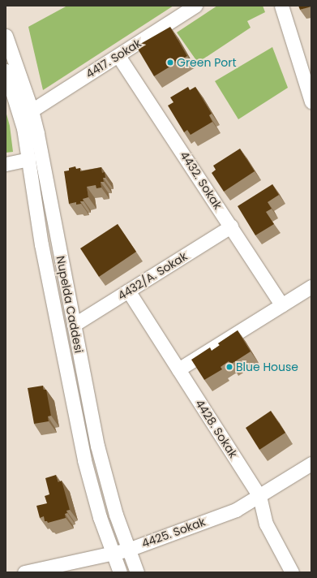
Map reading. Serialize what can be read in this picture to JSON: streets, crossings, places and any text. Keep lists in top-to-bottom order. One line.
{"streets":{"street":["4417. Sokak","4432. Sokak","4432/A. Sokak","Nupelda Caddesi","4428. Sokak","4425. Sokak"]},"crossings":[["4417. Sokak","4432. Sokak"],["4417. Sokak","Nupelda Caddesi"],["4432. Sokak","4432/A. Sokak"],["4432/A. Sokak","Nupelda Caddesi"],["4432/A. Sokak","4428. Sokak"],["Nupelda Caddesi","4425. Sokak"],["4428. Sokak","4425. Sokak"]],"places":["Green Port","Blue House"]}
